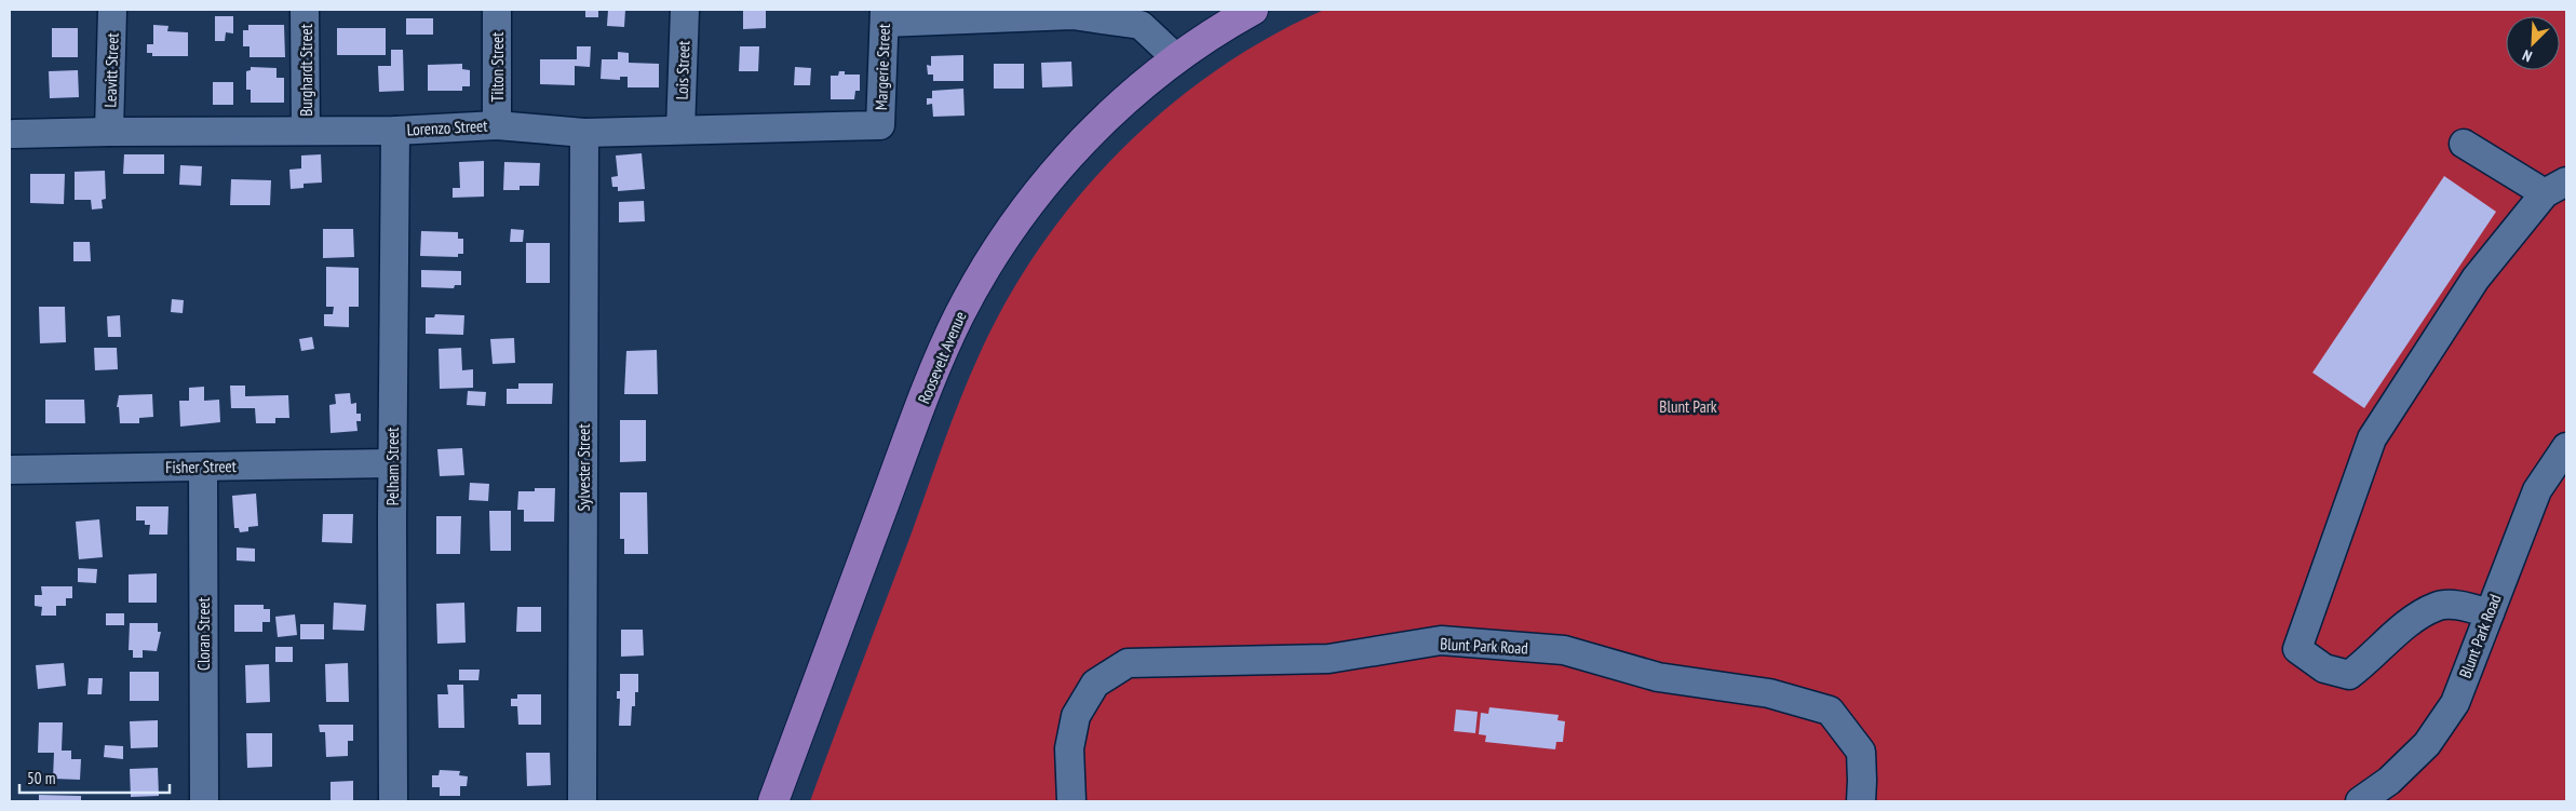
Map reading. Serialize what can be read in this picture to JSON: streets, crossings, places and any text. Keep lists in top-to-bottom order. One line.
{"streets":{"main road":["Roosevelt Avenue"],"street":["Tilton Street","Margerie Street","Leavitt Street","Burghardt Street","Lois Street","Lorenzo Street","Fisher Street","Pelham Street","Sylvester Street","Cloran Street","Blunt Park Road"]},"crossings":[["Tilton Street","Lorenzo Street"],["Margerie Street","Lorenzo Street"],["Leavitt Street","Lorenzo Street"],["Burghardt Street","Lorenzo Street"],["Lois Street","Lorenzo Street"],["Lorenzo Street","Pelham Street"],["Lorenzo Street","Sylvester Street"],["Fisher Street","Pelham Street"],["Fisher Street","Cloran Street"]],"parks":["Blunt Park"],"scale_bar":"50 m","north":"bottom left"}
